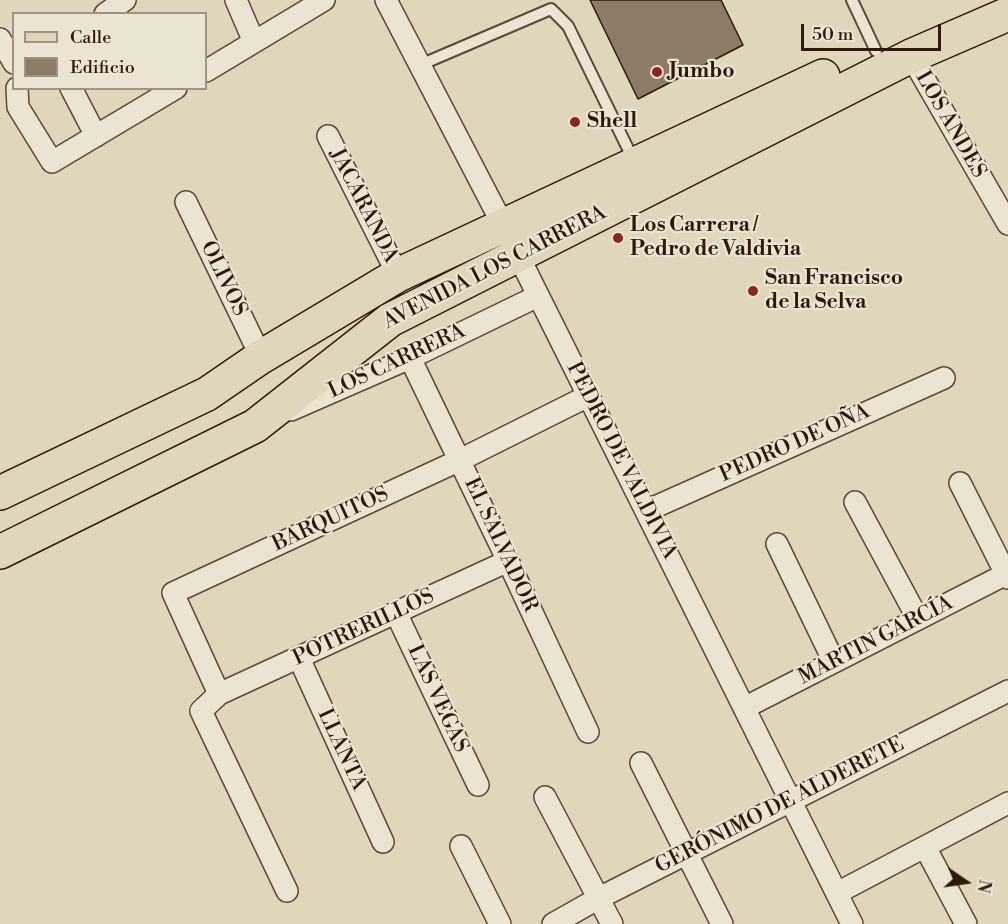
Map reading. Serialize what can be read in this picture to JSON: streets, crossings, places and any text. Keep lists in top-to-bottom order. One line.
{"streets":{"main road":["AVENIDA LOS CARRERA"],"street":["LOS ANDES","JACARANDA","OLIVOS","LOS CARRERA","PEDRO DE OÑA","PEDRO DE VALDIVIA","BARQUITOS","EL SALVADOR","POTRERILLOS","MARTIN GARCÍA","LAS VEGAS","LLANTA","GERÓNIMO DE ALDERETE"]},"crossings":[["LOS ANDES","AVENIDA LOS CARRERA"],["JACARANDA","AVENIDA LOS CARRERA"],["AVENIDA LOS CARRERA","OLIVOS"],["AVENIDA LOS CARRERA","LOS CARRERA"],["AVENIDA LOS CARRERA","PEDRO DE VALDIVIA"],["LOS CARRERA","PEDRO DE VALDIVIA"],["LOS CARRERA","EL SALVADOR"],["PEDRO DE OÑA","PEDRO DE VALDIVIA"],["PEDRO DE VALDIVIA","BARQUITOS"],["PEDRO DE VALDIVIA","MARTIN GARCÍA"],["PEDRO DE VALDIVIA","GERÓNIMO DE ALDERETE"],["BARQUITOS","EL SALVADOR"],["BARQUITOS","POTRERILLOS"],["EL SALVADOR","POTRERILLOS"],["POTRERILLOS","LAS VEGAS"],["POTRERILLOS","LLANTA"]],"places":["Jumbo","Shell","Los Carrera / Pedro de Valdivia","San Francisco de la Selva"],"legend":["Calle","Edificio"],"scale_bar":"50 m","north":"right"}
